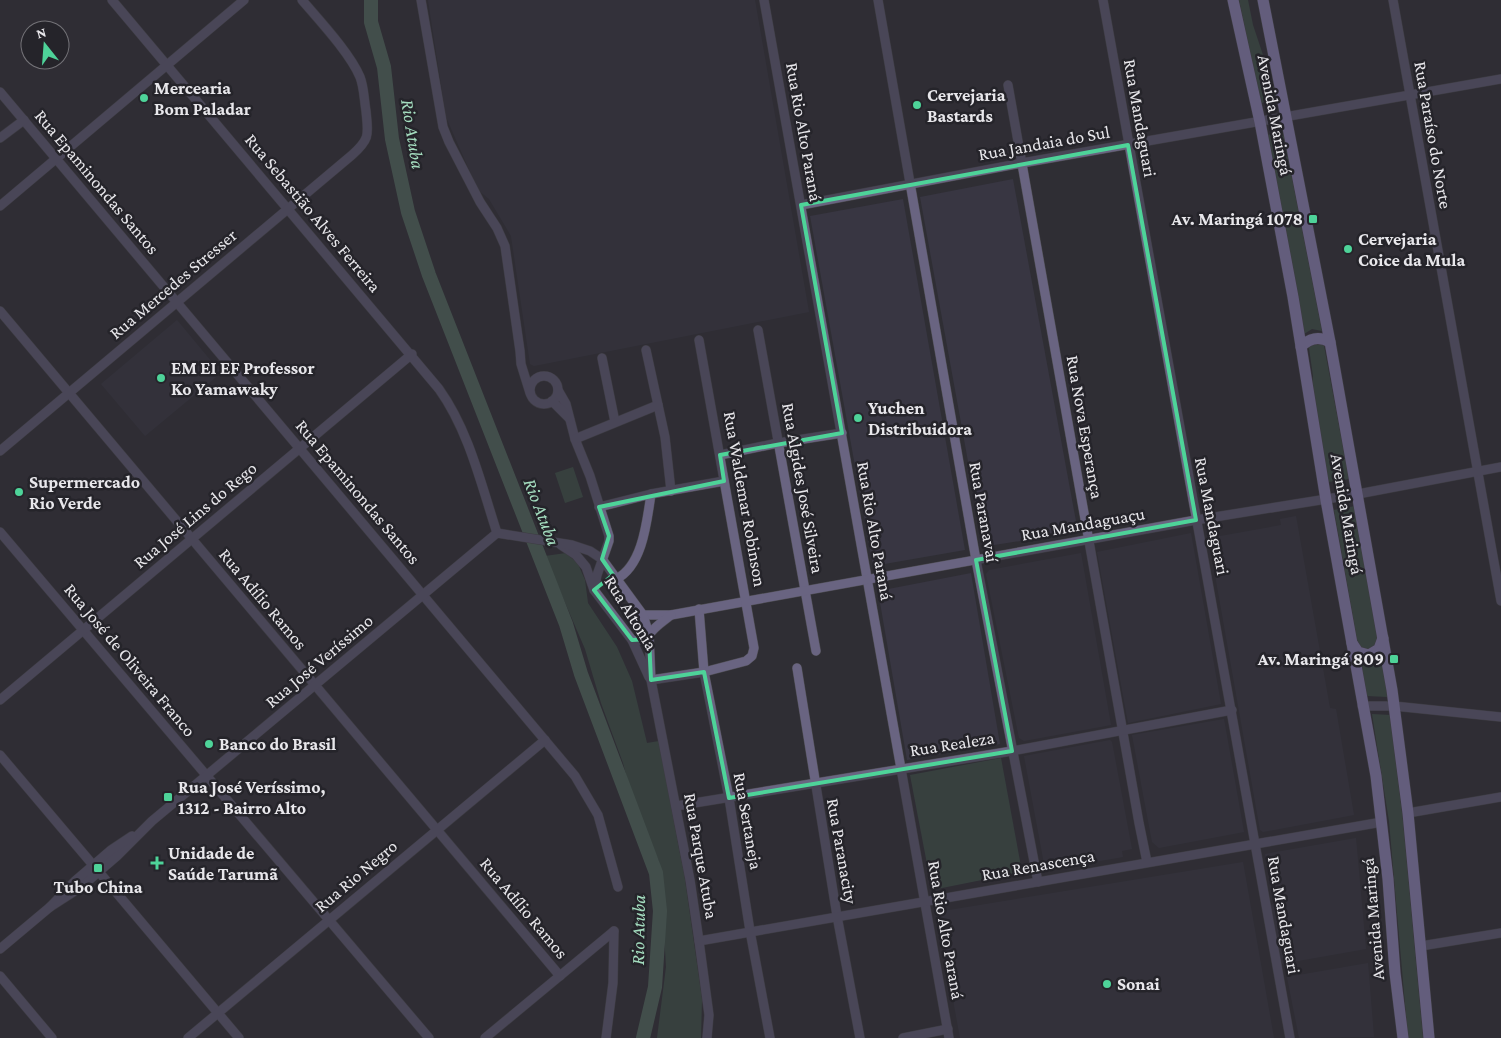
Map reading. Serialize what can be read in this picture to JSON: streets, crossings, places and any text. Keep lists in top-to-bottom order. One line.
{"streets":{"main road":["Avenida Maringá"],"street":["Rua Mandaguari","Rua Rio Alto Paraná","Rua Paraíso do Norte","Rua Jandaia do Sul","Rua Epaminondas Santos","Rua Sebastião Alves Ferreira","Rua Mercedes Stresser","Rua Nova Esperança","Rua Algides José Silveira","Rua Waldemar Robinson","Rua Paranavaí","Rua José Lins do Rego","Rua Mandaguaçu","Rua Adílio Ramos","Rua Altonia","Rua José de Oliveira Franco","Rua José Veríssimo","Rua Realeza","Rua Sertaneja","Rua Paranacity","Rua Parque Atuba","Rua Renascença","Rua Rio Negro"]},"crossings":[["Avenida Maringá","Rua Jandaia do Sul"],["Avenida Maringá","Rua Mandaguaçu"],["Avenida Maringá","Rua Renascença"],["Rua Mandaguari","Rua Jandaia do Sul"],["Rua Mandaguari","Rua Mandaguaçu"],["Rua Mandaguari","Rua Realeza"],["Rua Mandaguari","Rua Renascença"],["Rua Rio Alto Paraná","Rua Jandaia do Sul"],["Rua Rio Alto Paraná","Rua Mandaguaçu"],["Rua Rio Alto Paraná","Rua Realeza"],["Rua Rio Alto Paraná","Rua Renascença"],["Rua Paraíso do Norte","Rua Jandaia do Sul"],["Rua Paraíso do Norte","Rua Mandaguaçu"],["Rua Jandaia do Sul","Rua Nova Esperança"],["Rua Jandaia do Sul","Rua Paranavaí"],["Rua Epaminondas Santos","Rua Mercedes Stresser"],["Rua Epaminondas Santos","Rua José Lins do Rego"],["Rua Epaminondas Santos","Rua José Veríssimo"],["Rua Epaminondas Santos","Rua Rio Negro"],["Rua Sebastião Alves Ferreira","Rua Mercedes Stresser"],["Rua Sebastião Alves Ferreira","Rua José Lins do Rego"],["Rua Sebastião Alves Ferreira","Rua José Veríssimo"],["Rua Mercedes Stresser","Rua Adílio Ramos"],["Rua Nova Esperança","Rua Mandaguaçu"],["Rua Nova Esperança","Rua Realeza"],["Rua Nova Esperança","Rua Renascença"],["Rua Algides José Silveira","Rua Mandaguaçu"],["Rua Waldemar Robinson","Rua Mandaguaçu"],["Rua Waldemar Robinson","Rua Sertaneja"],["Rua Paranavaí","Rua Mandaguaçu"],["Rua Paranavaí","Rua Realeza"],["Rua Paranavaí","Rua Renascença"],["Rua José Lins do Rego","Rua Adílio Ramos"],["Rua José Lins do Rego","Rua José de Oliveira Franco"],["Rua Mandaguaçu","Rua Altonia"],["Rua Mandaguaçu","Rua Sertaneja"],["Rua Adílio Ramos","Rua José Veríssimo"],["Rua Adílio Ramos","Rua Rio Negro"],["Rua Altonia","Rua Parque Atuba"],["Rua José de Oliveira Franco","Rua José Veríssimo"],["Rua José de Oliveira Franco","Rua Rio Negro"],["Rua Realeza","Rua Sertaneja"],["Rua Realeza","Rua Paranacity"],["Rua Realeza","Rua Parque Atuba"],["Rua Sertaneja","Rua Renascença"],["Rua Paranacity","Rua Renascença"],["Rua Parque Atuba","Rua Renascença"]],"water":["Rio Atuba"],"places":{"other":["Mercearia Bom Paladar","Cervejaria Bastards","Cervejaria Coice da Mula","EM EI EF Professor Ko Yamawaky","Yuchen Distribuidora","Supermercado Rio Verde","Banco do Brasil","Sonai"],"transit":["Av. Maringá 1078","Av. Maringá 809","Rua José Veríssimo, 1312 - Bairro Alto","Tubo China"],"health":["Unidade de Saúde Tarumã"]},"north":"top"}
